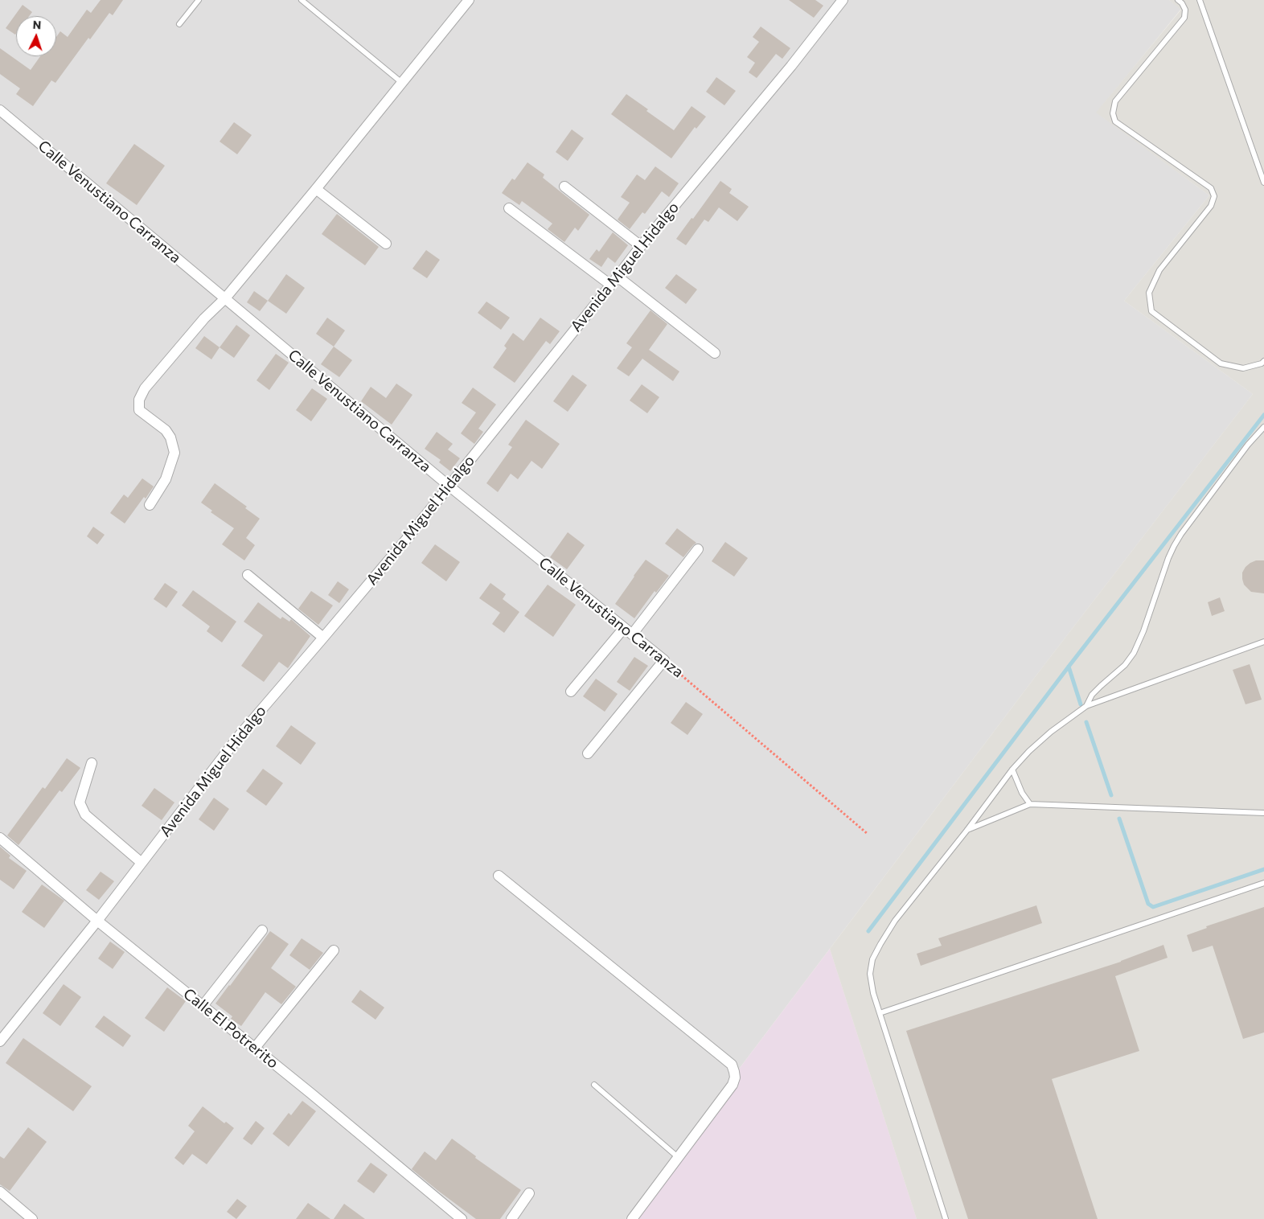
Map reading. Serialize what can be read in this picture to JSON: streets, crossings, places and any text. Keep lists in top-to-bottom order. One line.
{"streets":{"street":["Calle Venustiano Carranza","Avenida Miguel Hidalgo","Calle El Potrerito"]},"crossings":[["Calle Venustiano Carranza","Avenida Miguel Hidalgo"],["Avenida Miguel Hidalgo","Calle El Potrerito"]],"north":"top"}
